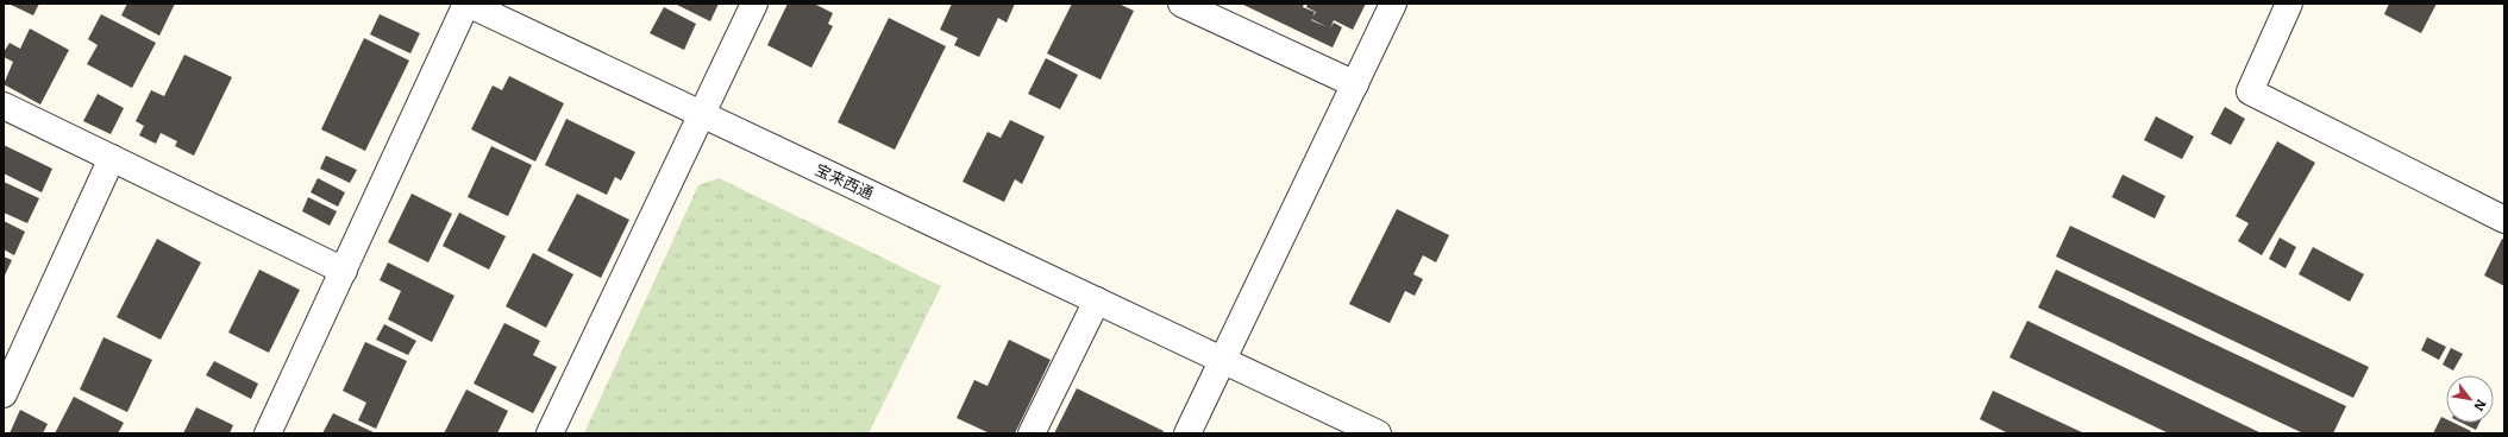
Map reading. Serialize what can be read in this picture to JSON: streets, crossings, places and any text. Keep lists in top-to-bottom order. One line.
{"streets":{"street":["宝来西通"]},"north":"bottom right"}
